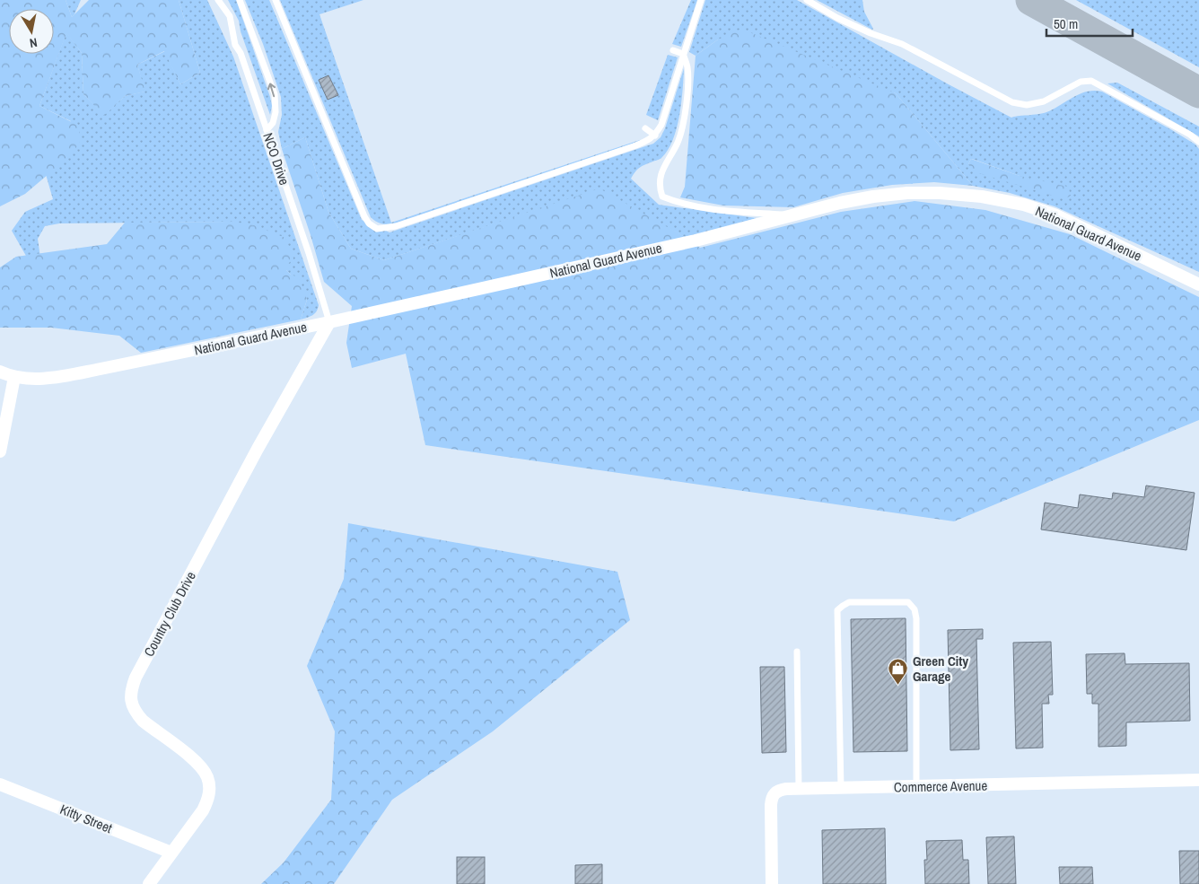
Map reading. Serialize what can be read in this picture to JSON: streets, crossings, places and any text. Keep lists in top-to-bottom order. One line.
{"streets":{"street":["National Guard Avenue","Country Club Drive","Commerce Avenue","Kitty Street"],"lane":["NCO Drive"]},"crossings":[["NCO Drive","National Guard Avenue"],["NCO Drive","Country Club Drive"],["National Guard Avenue","Country Club Drive"],["Country Club Drive","Kitty Street"]],"places":{"shop":["Green City Garage"]},"scale_bar":"50 m","north":"bottom"}
